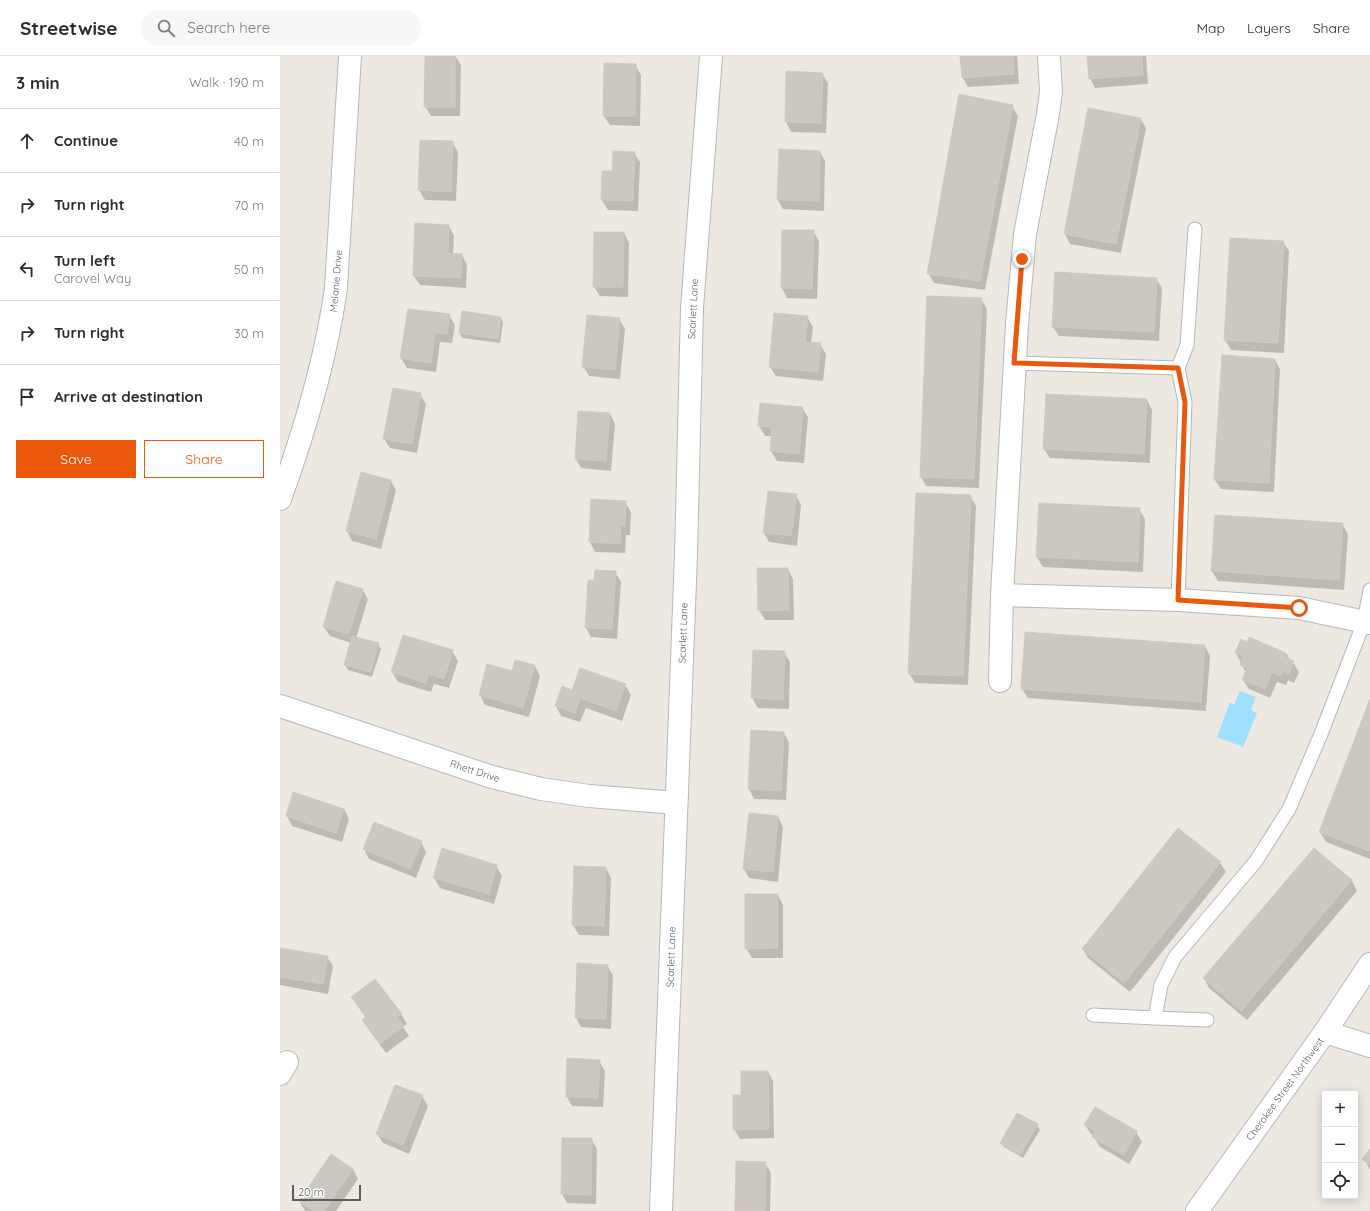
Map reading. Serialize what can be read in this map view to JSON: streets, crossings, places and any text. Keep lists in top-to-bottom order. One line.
{"streets":{"street":["Melanie Drive","Scarlett Lane","Rhett Drive","Cherokee Street Northwest"]},"crossings":[["Scarlett Lane","Rhett Drive"]],"scale_bar":"20 m","page":{"header":"Streetwise","search":"Search here","nav":["Map","Layers","Share"],"heading":["3 min","Walk · 190 m"],"list":[["Continue","40 m"],["Turn right","70 m"],["Turn left","Carovel Way","50 m"],["Turn right","30 m"],"Arrive at destination"],"buttons":["Save","Share"],"map_buttons":["+","−"],"scale":"20 m"}}
